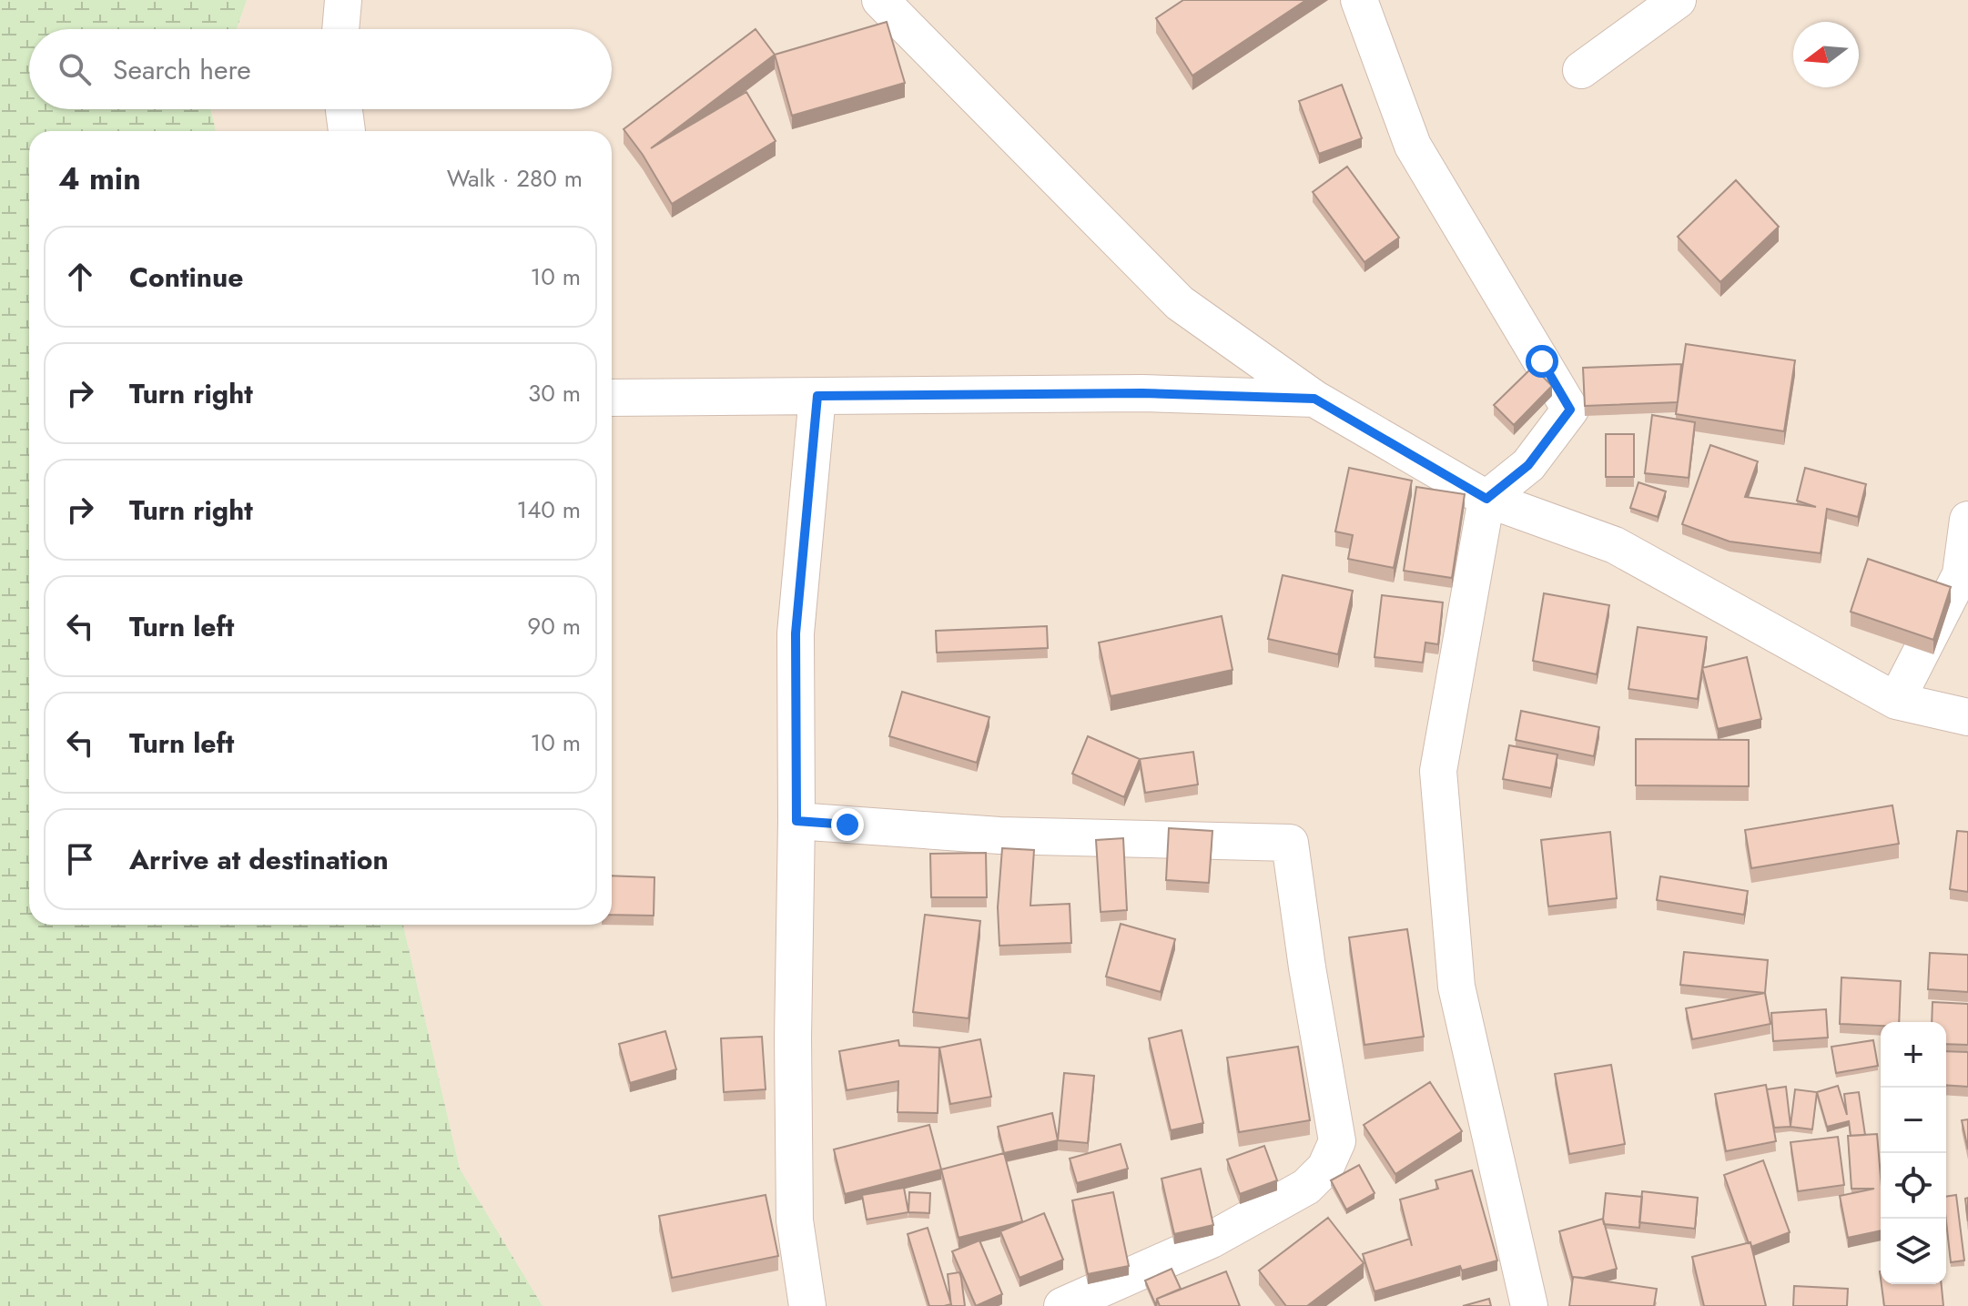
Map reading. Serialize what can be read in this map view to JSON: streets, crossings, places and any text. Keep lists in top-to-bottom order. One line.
{"north":"left","page":{"search":"Search here","heading":["4 min","Walk · 280 m"],"list":[["Continue","10 m"],["Turn right","30 m"],["Turn right","140 m"],["Turn left","90 m"],["Turn left","10 m"],"Arrive at destination"],"map_buttons":["+","−"]}}
